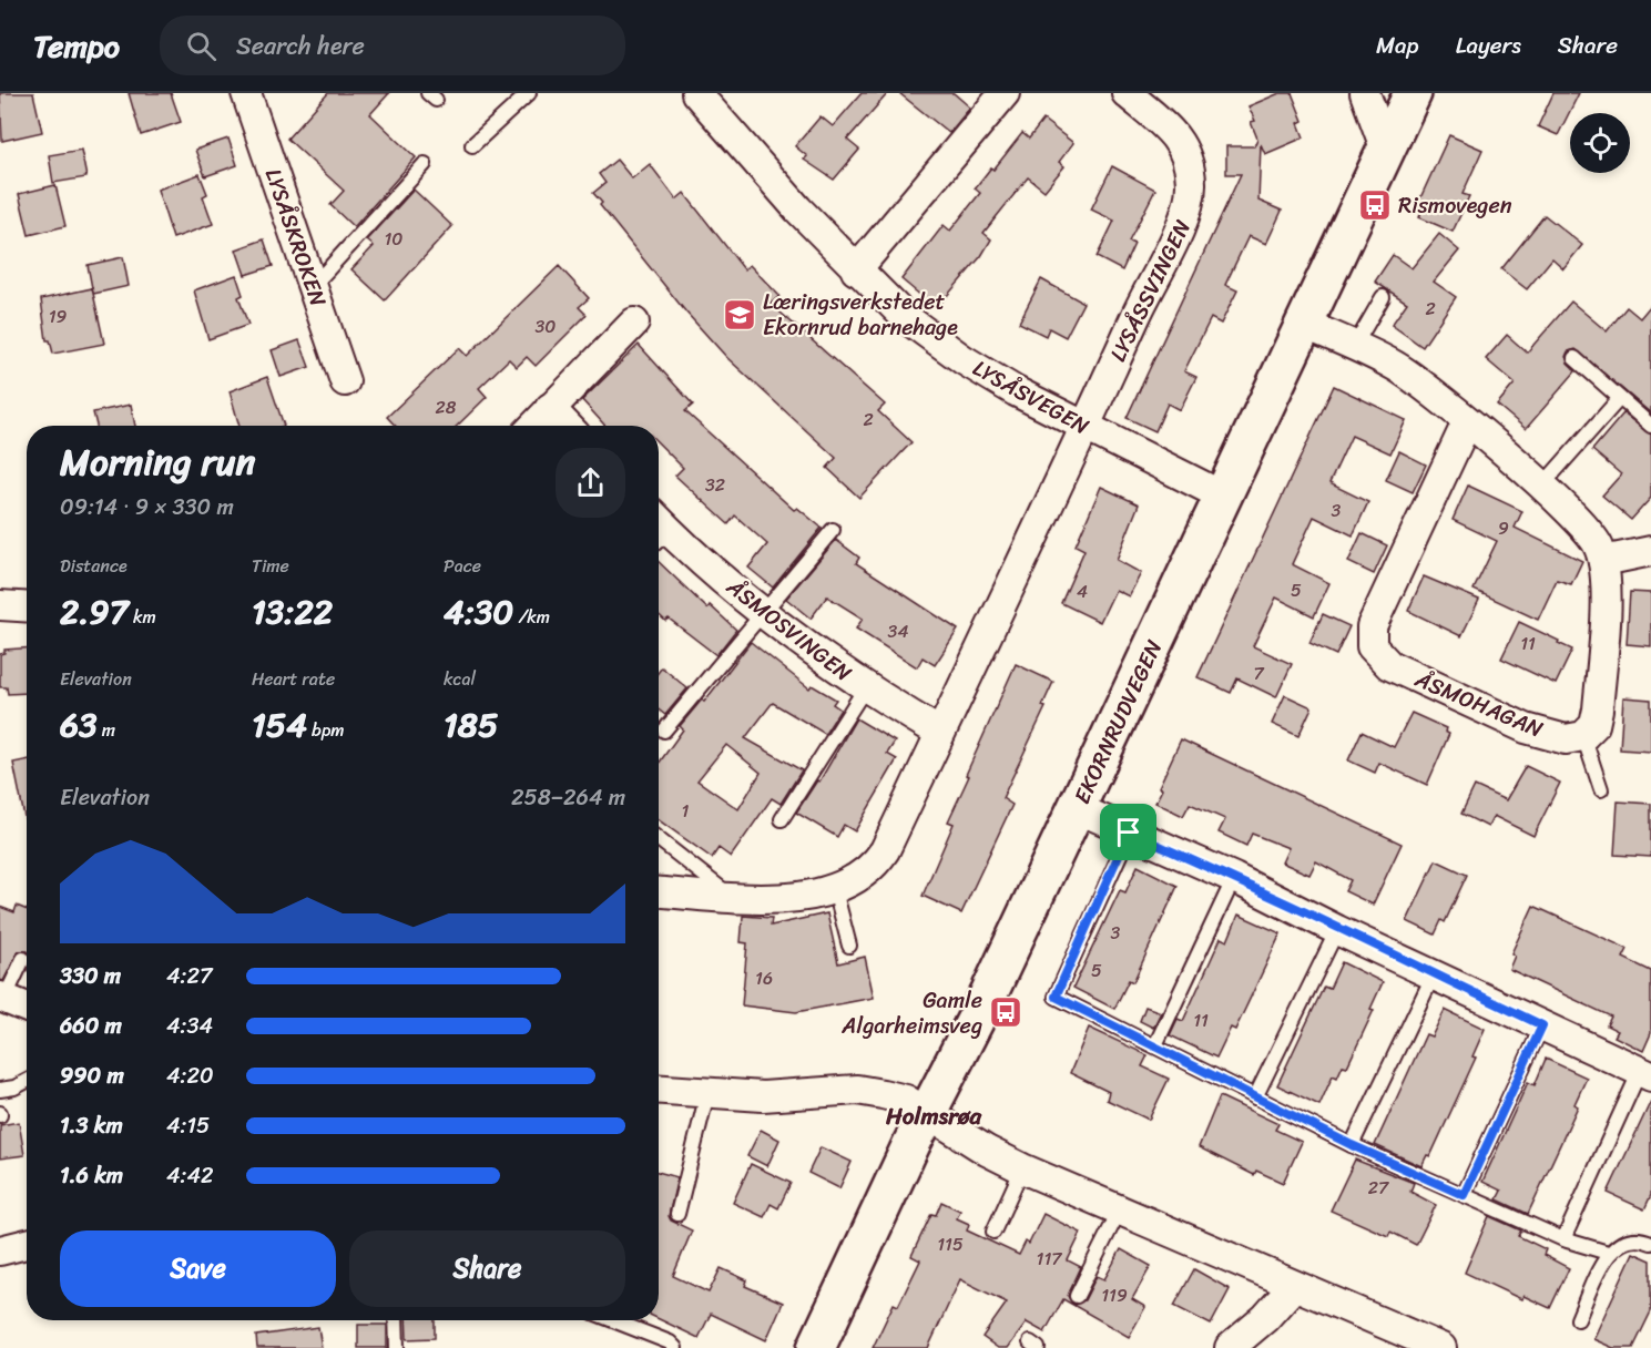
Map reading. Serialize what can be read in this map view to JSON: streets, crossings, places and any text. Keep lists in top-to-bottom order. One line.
{"streets":{"main road":["EKORNRUDVEGEN"],"street":["LYSÅSKROKEN","LYSÅSSVINGEN","LYSÅSVEGEN","ÅSMOSVINGEN","ÅSMOHAGAN"]},"crossings":[["LYSÅSSVINGEN","LYSÅSVEGEN"],["LYSÅSVEGEN","EKORNRUDVEGEN"]],"districts":["Holmsrøa"],"places":{"bus stop":["Rismovegen","Gamle Algarheimsveg"],"school or university":["Læringsverkstedet Ekornrud barnehage"]},"house_numbers":["10","2","19","30","28","2","32","3","9","5","4","34","11","7","1","3","5","16","11","27","115","117","119"],"page":{"header":"Tempo","search":"Search here","nav":["Map","Layers","Share"],"heading":["Morning run","09:14 · 9 × 330 m"],"stats":[["Distance","2.97 km"],["Time","13:22"],["Pace","4:30 /km"],["Elevation","63 m"],["Heart rate","154 bpm"],["kcal","185"]],"chart":["Elevation","258–264 m"],"list":[{"name":"330 m","note":"4:27"},{"name":"660 m","note":"4:34"},{"name":"990 m","note":"4:20"},{"name":"1.3 km","note":"4:15"},{"name":"1.6 km","note":"4:42"}],"buttons":["Save","Share"]}}
